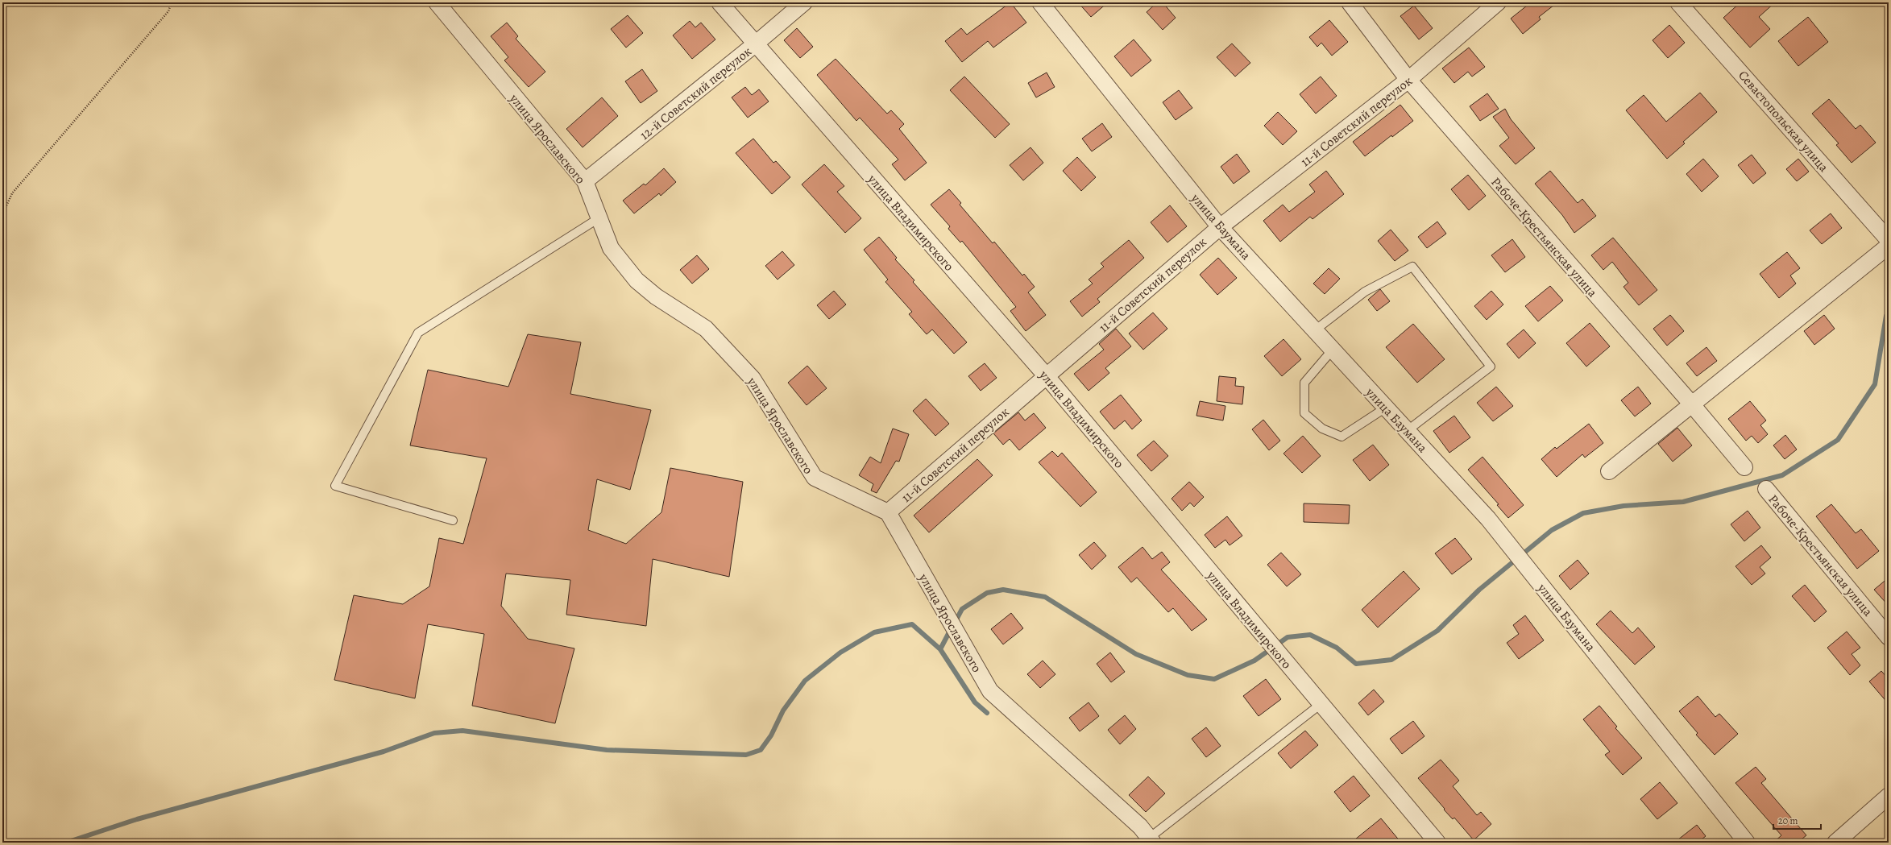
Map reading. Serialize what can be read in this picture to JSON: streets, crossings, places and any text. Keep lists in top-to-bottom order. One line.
{"streets":{"street":["12-й Советский переулок","11-й Советский переулок","Севастопольская улица","улица Ярославского","улица Владимирского","улица Баумана","Рабоче-Крестьянская улица"]},"crossings":[["12-й Советский переулок","улица Ярославского"],["12-й Советский переулок","улица Владимирского"],["11-й Советский переулок","улица Ярославского"],["11-й Советский переулок","улица Владимирского"],["11-й Советский переулок","улица Баумана"],["11-й Советский переулок","Рабоче-Крестьянская улица"]],"scale_bar":"20 m"}
